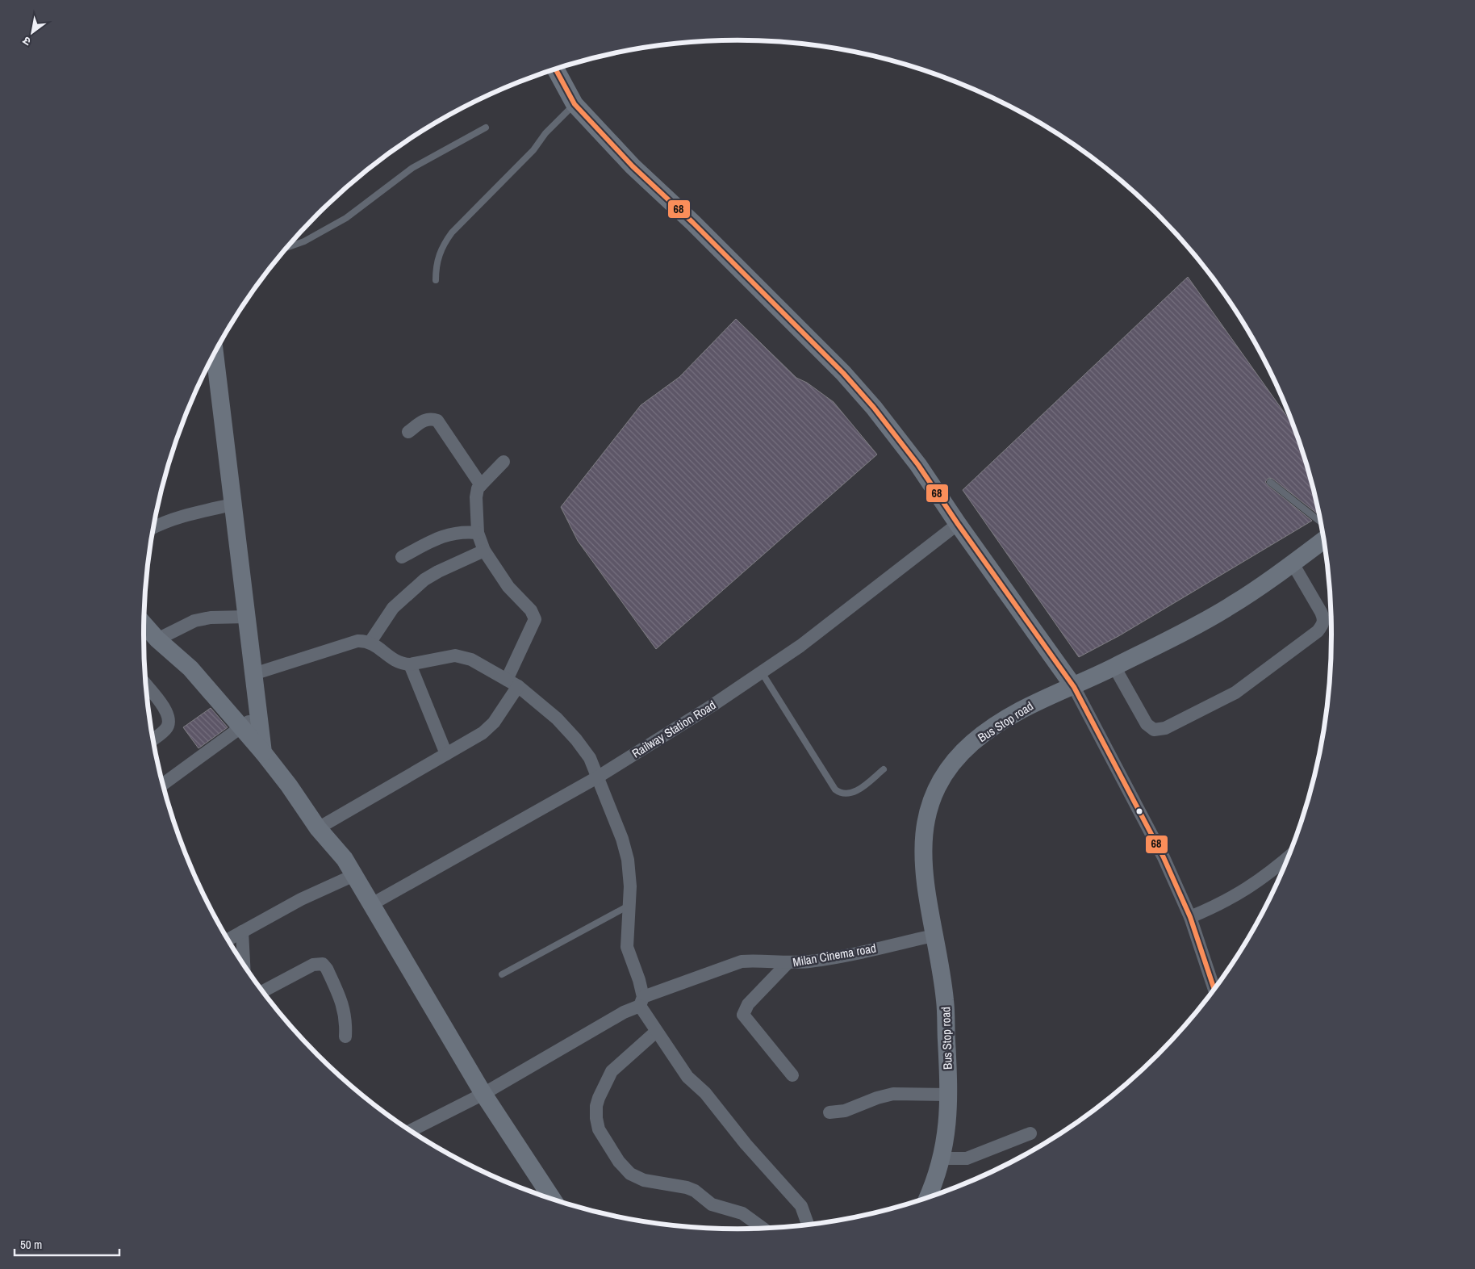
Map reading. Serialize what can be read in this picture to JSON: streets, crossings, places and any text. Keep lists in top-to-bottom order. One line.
{"streets":{"street":["Bus Stop road","Railway Station Road","Milan Cinema road"]},"crossings":[["Bus Stop road","Milan Cinema road"]],"lines":["transit line 68"],"scale_bar":"50 m","north":"bottom left"}
